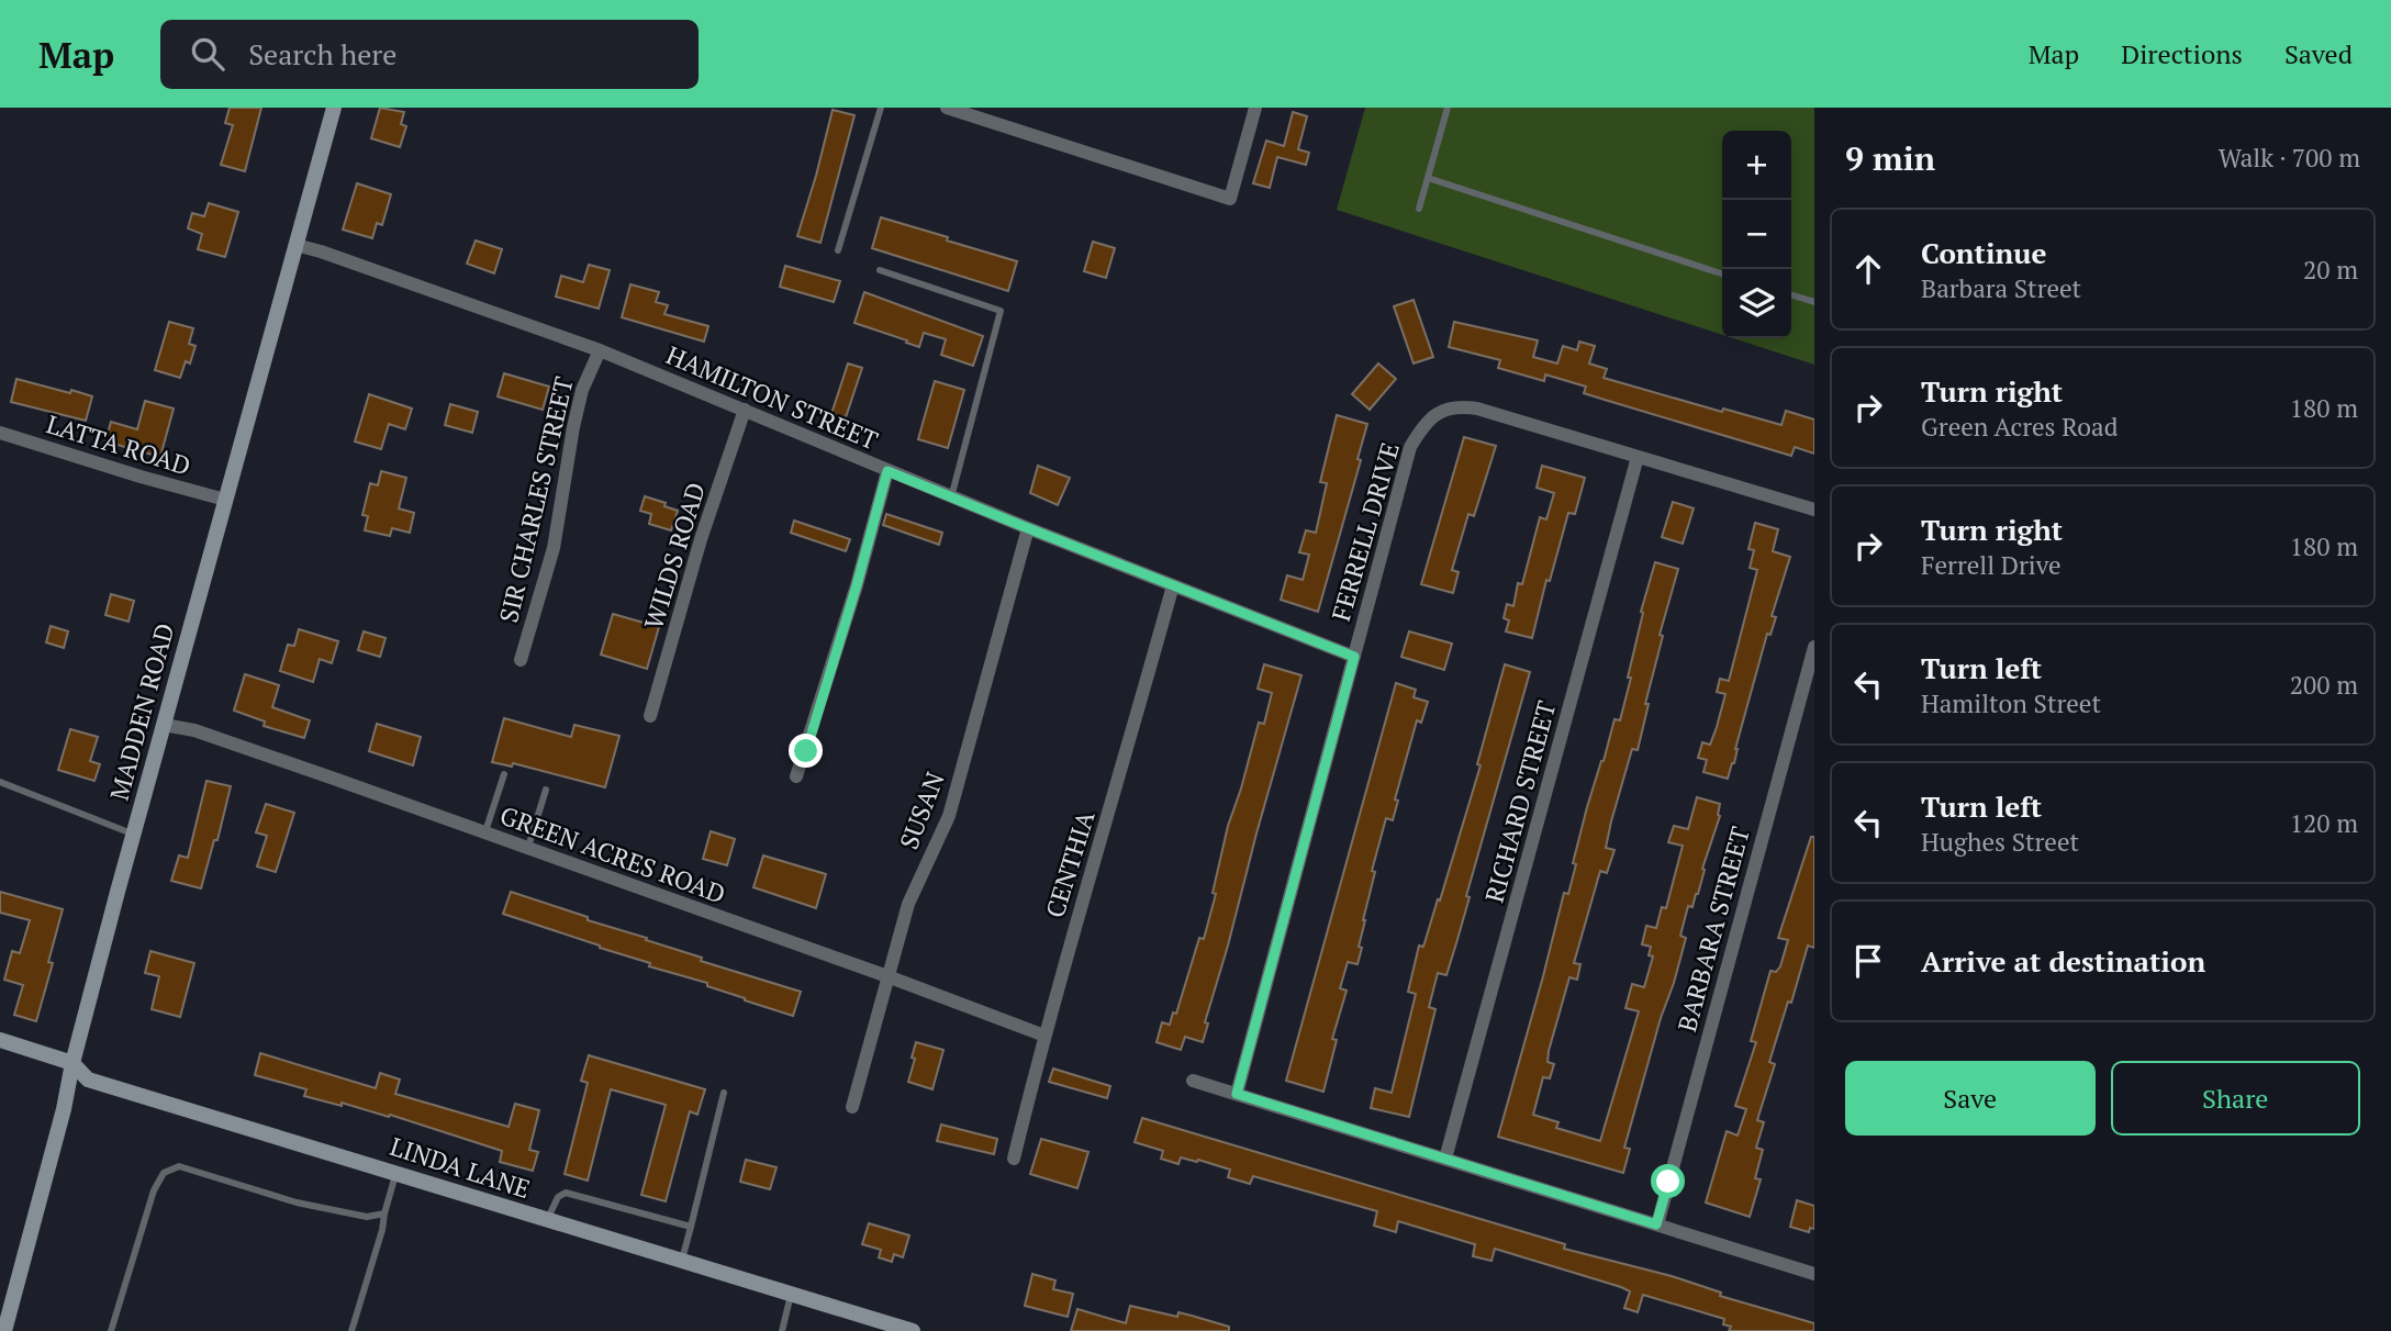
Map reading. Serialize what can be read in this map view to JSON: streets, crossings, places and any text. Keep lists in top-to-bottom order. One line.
{"streets":{"street":["HAMILTON STREET","LATTA ROAD","SIR CHARLES STREET","FERRELL DRIVE","WILDS ROAD","MADDEN ROAD","RICHARD STREET","SUSAN","GREEN ACRES ROAD","CENTHIA","BARBARA STREET","LINDA LANE"]},"crossings":[["HAMILTON STREET","SIR CHARLES STREET"],["HAMILTON STREET","FERRELL DRIVE"],["HAMILTON STREET","WILDS ROAD"],["HAMILTON STREET","MADDEN ROAD"],["HAMILTON STREET","SUSAN"],["HAMILTON STREET","CENTHIA"],["LATTA ROAD","MADDEN ROAD"],["FERRELL DRIVE","RICHARD STREET"],["MADDEN ROAD","GREEN ACRES ROAD"],["MADDEN ROAD","LINDA LANE"],["SUSAN","GREEN ACRES ROAD"],["GREEN ACRES ROAD","CENTHIA"]],"page":{"header":"Map","search":"Search here","nav":["Map","Directions","Saved"],"heading":["9 min","Walk · 700 m"],"map_buttons":["+","−"],"list":[["Continue","Barbara Street","20 m"],["Turn right","Green Acres Road","180 m"],["Turn right","Ferrell Drive","180 m"],["Turn left","Hamilton Street","200 m"],["Turn left","Hughes Street","120 m"],"Arrive at destination"],"buttons":["Save","Share"]}}
